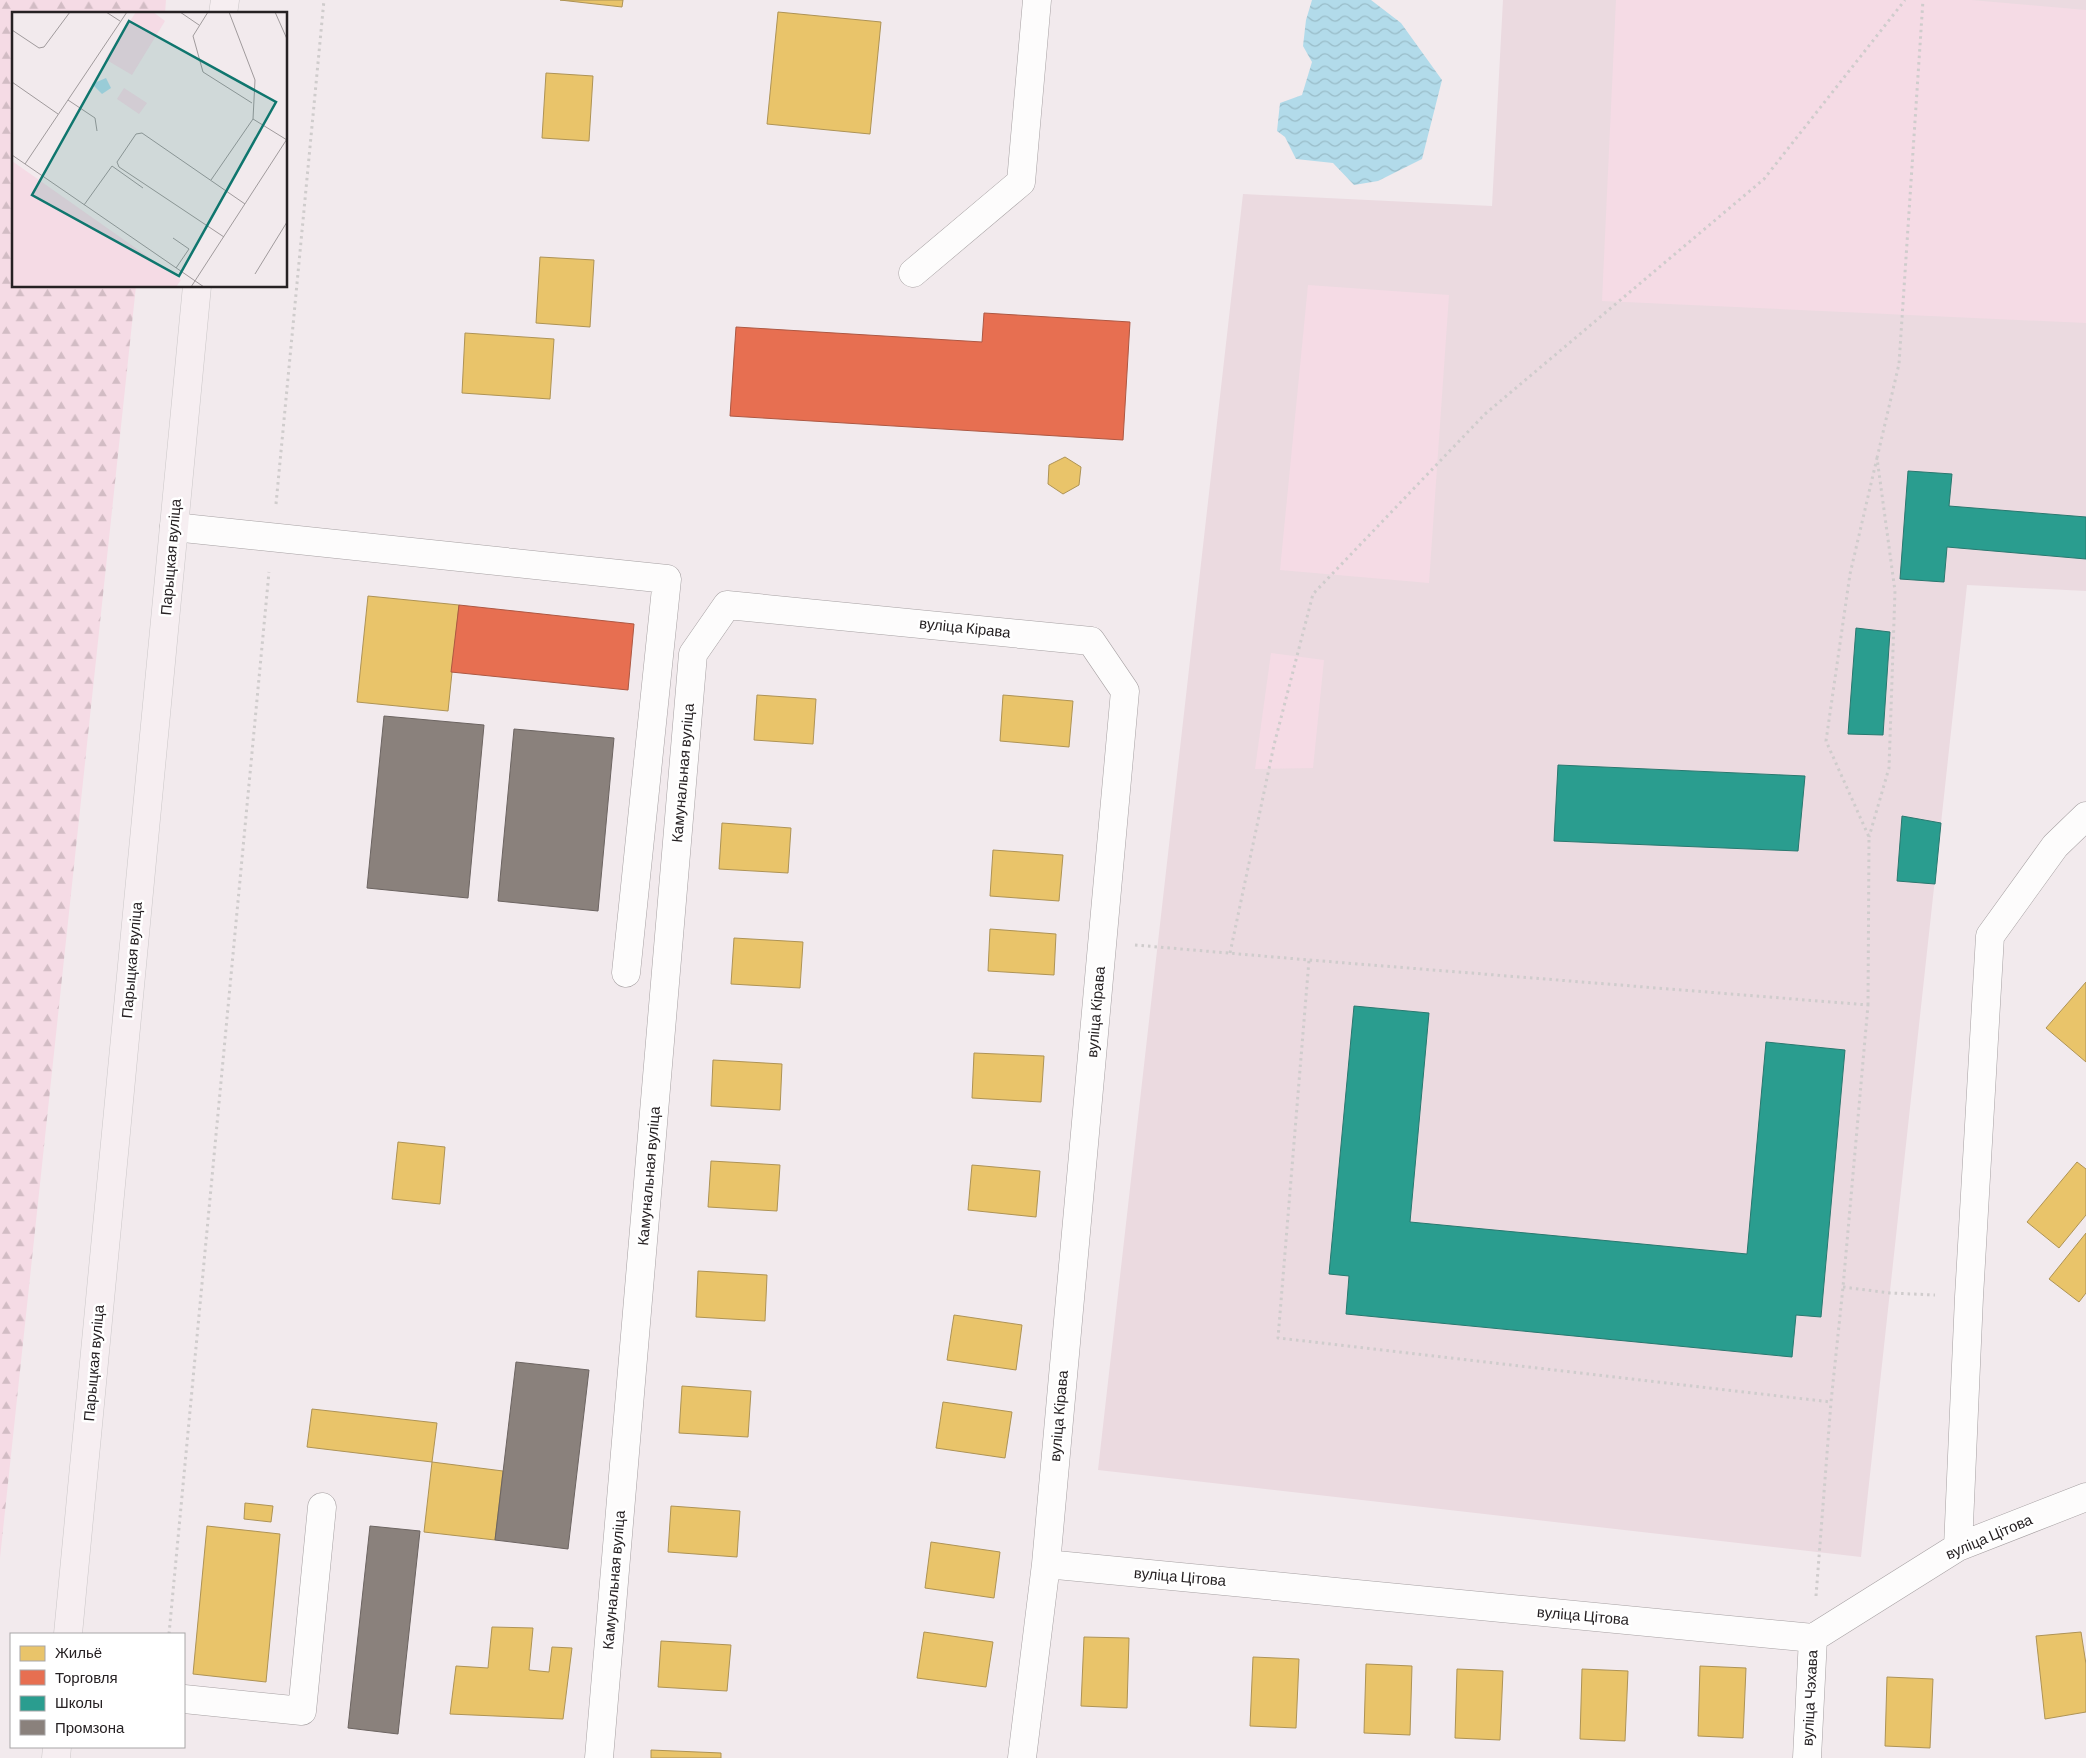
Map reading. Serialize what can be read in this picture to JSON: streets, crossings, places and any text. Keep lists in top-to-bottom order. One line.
{"streets":{"main road":["Парыцкая вуліца"],"street":["вуліца Кірава","Камунальная вуліца","вуліца Цітова","вуліца Чэхава"]},"crossings":[["вуліца Кірава","Камунальная вуліца"],["вуліца Кірава","вуліца Цітова"],["вуліца Цітова","вуліца Чэхава"]],"legend":["Жильё","Торговля","Школы","Промзона"]}
